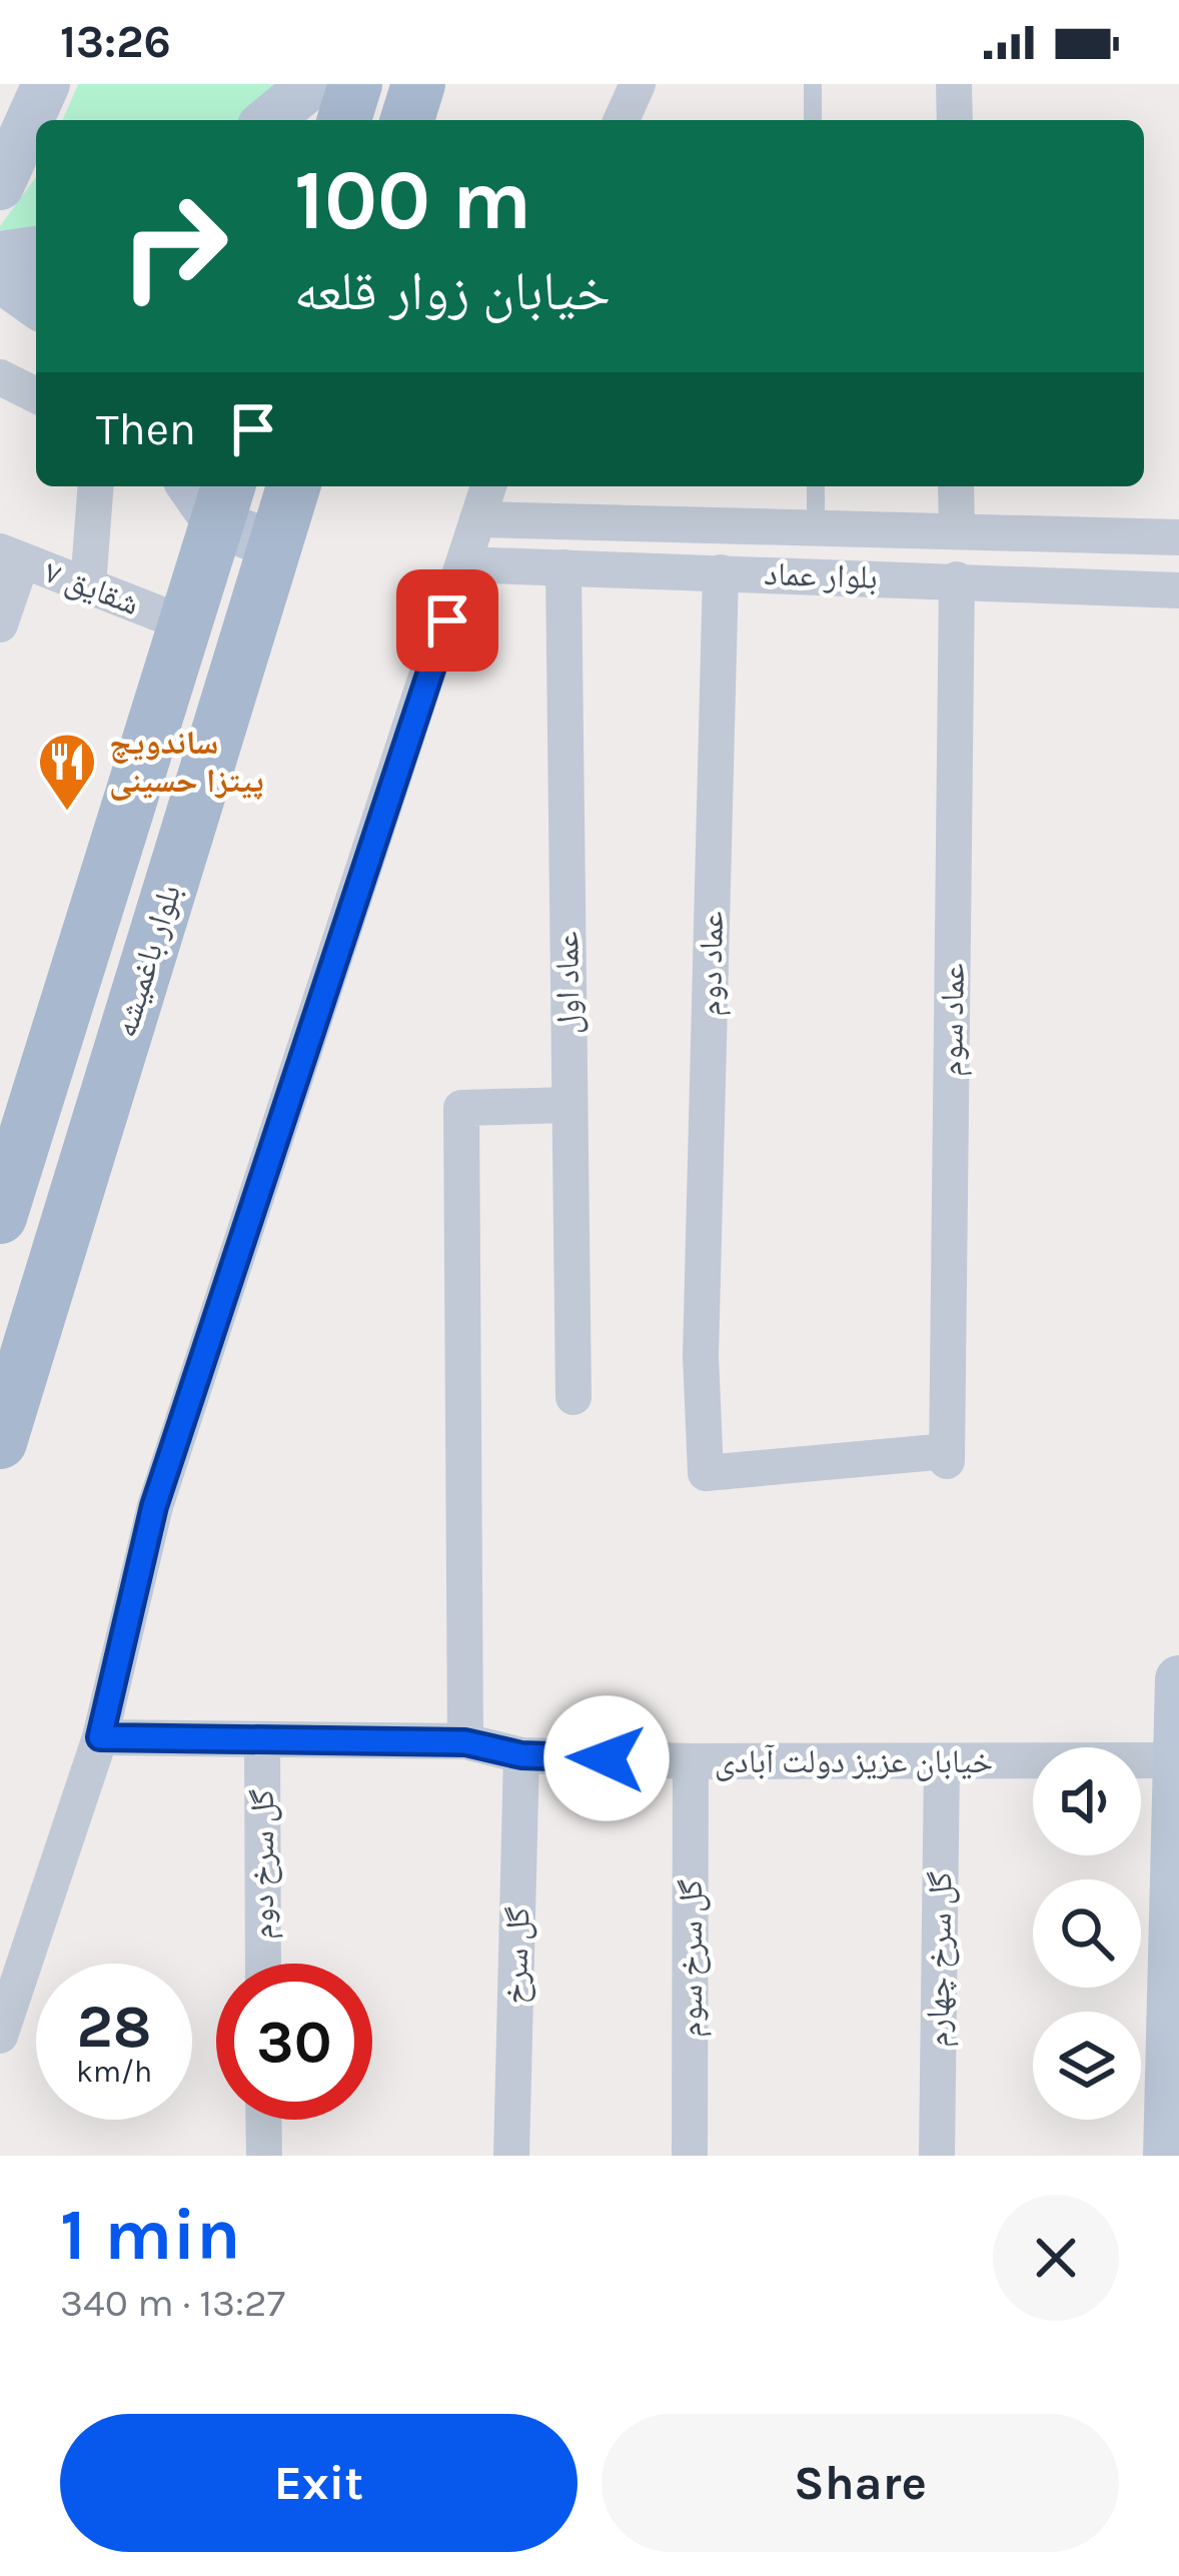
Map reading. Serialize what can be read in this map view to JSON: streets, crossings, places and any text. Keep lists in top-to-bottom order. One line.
{"streets":{"main road":["بلوار باغمیشه"],"street":["بلوار عماد","شقایق ۷","عماد دوم","عماد اول","عماد سوم","خیابان عزیز دولت آبادی","گل سرخ دوم","گل سرخ","گل سرخ سوم","گل سرخ چهارم"]},"crossings":[["بلوار عماد","عماد دوم"],["بلوار عماد","عماد اول"],["بلوار عماد","عماد سوم"],["شقایق ۷","بلوار باغمیشه"],["عماد دوم","عماد سوم"],["خیابان عزیز دولت آبادی","گل سرخ دوم"],["خیابان عزیز دولت آبادی","گل سرخ"],["خیابان عزیز دولت آبادی","گل سرخ سوم"],["خیابان عزیز دولت آبادی","گل سرخ چهارم"]],"places":{"restaurant":["ساندویچ پیتزا حسینی"]},"page":{"status":"13:26","turn":["100 m","خیابان زوار قلعه"],"then":"Then","speed":"28 km/h","limit":"30","heading":["1 min","340 m · 13:27"],"buttons":["Exit","Share"]}}
